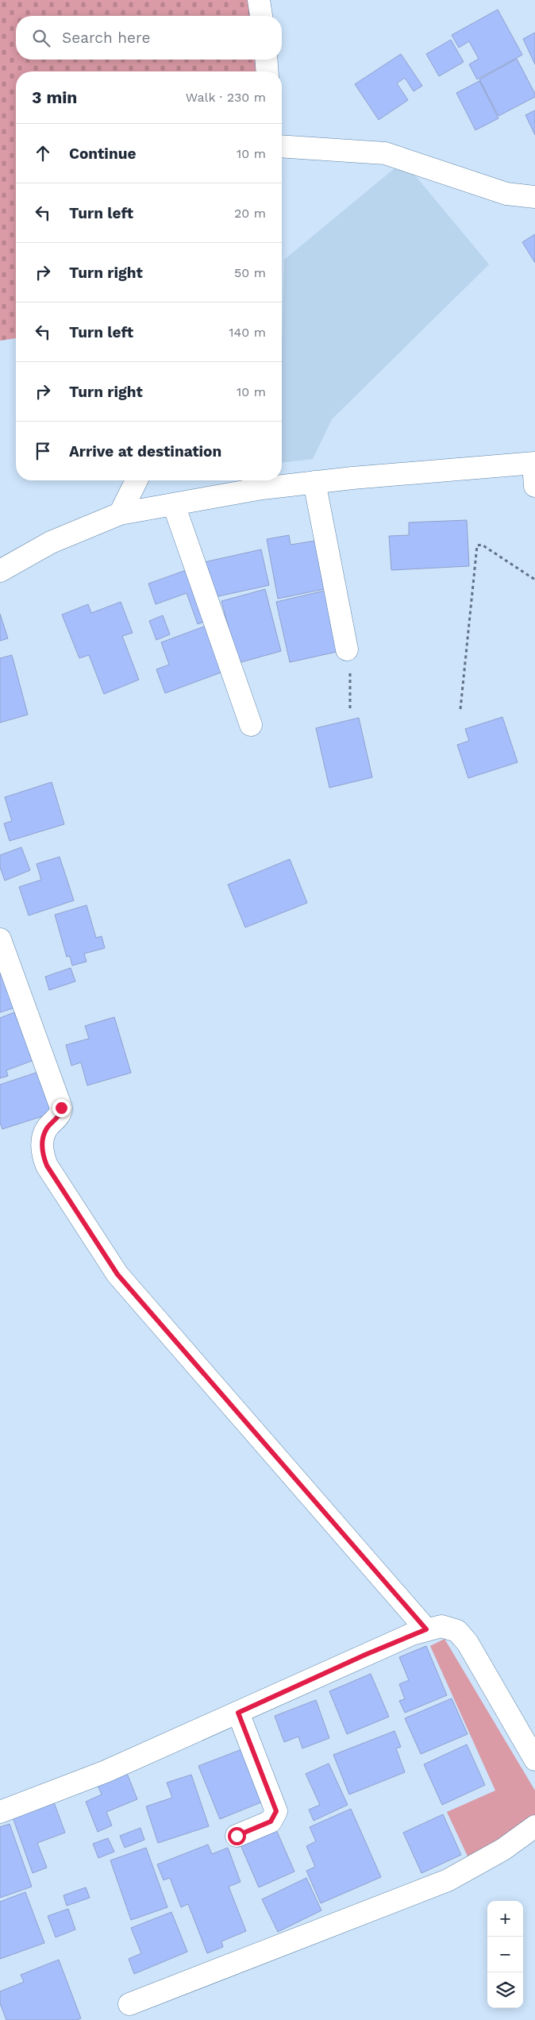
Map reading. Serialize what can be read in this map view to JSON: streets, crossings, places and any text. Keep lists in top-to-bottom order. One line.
{"page":{"search":"Search here","heading":["3 min","Walk · 230 m"],"list":[["Continue","10 m"],["Turn left","20 m"],["Turn right","50 m"],["Turn left","140 m"],["Turn right","10 m"],"Arrive at destination"],"map_buttons":["+","−"]}}
